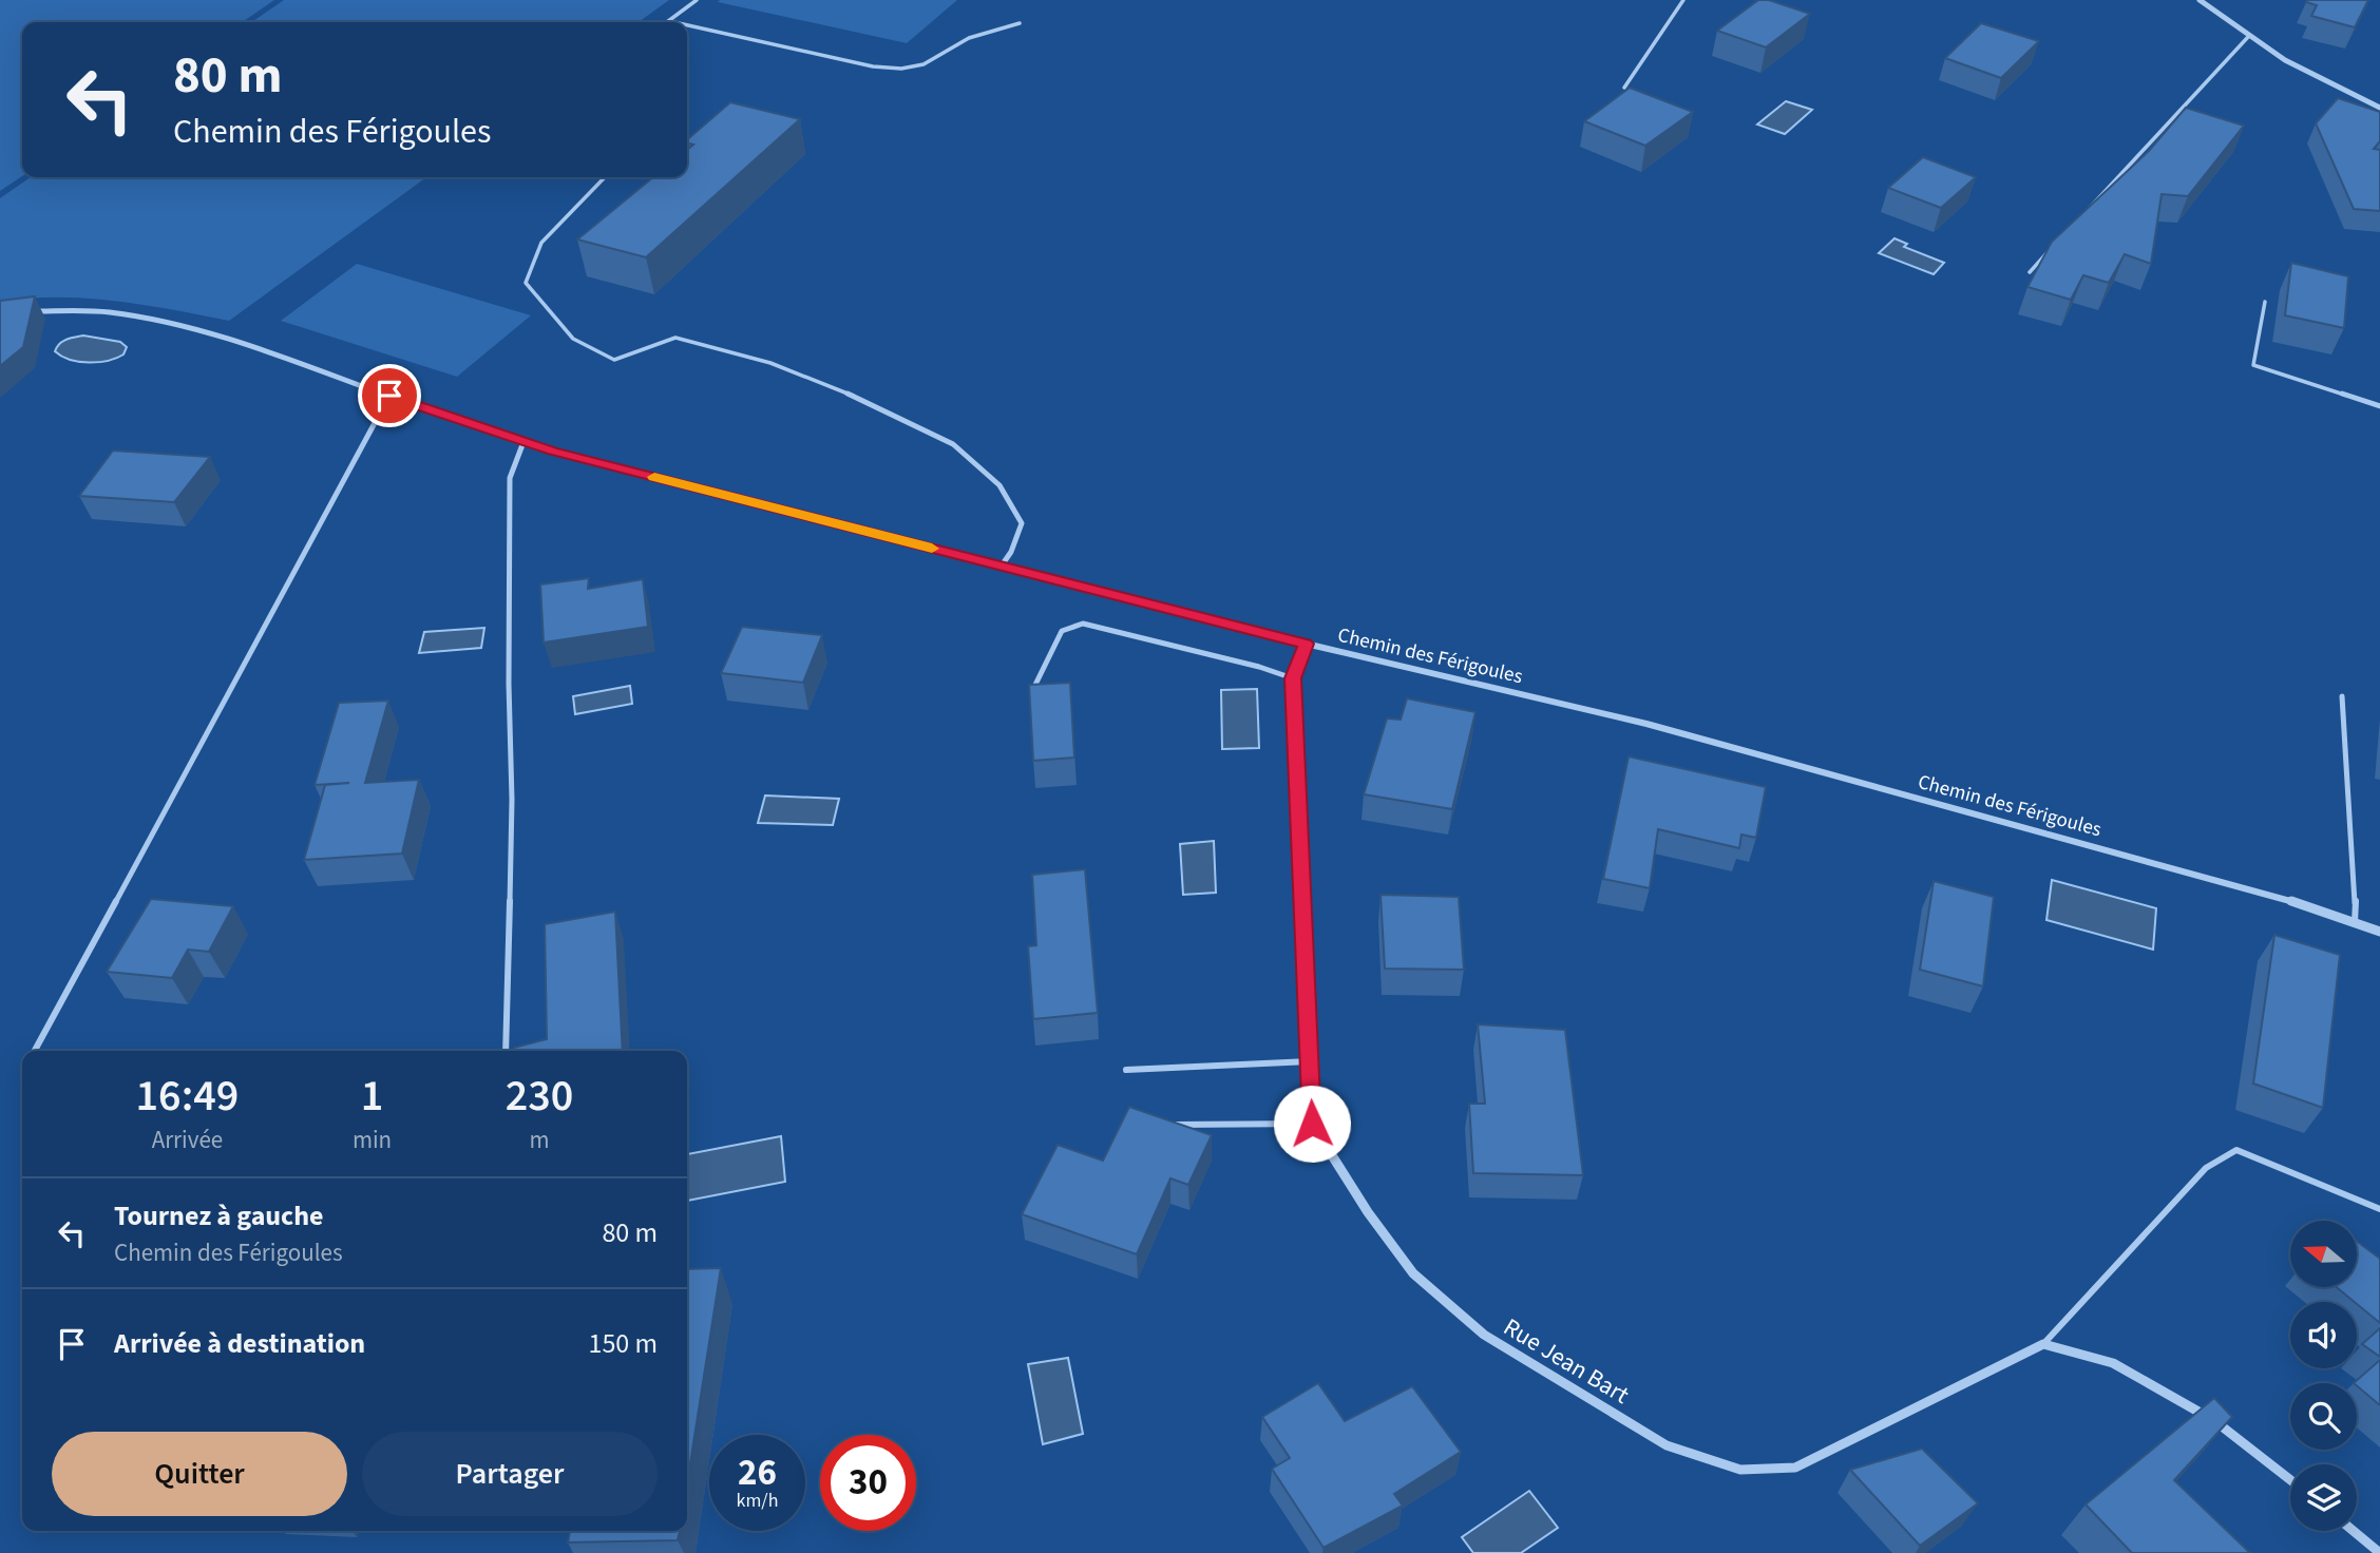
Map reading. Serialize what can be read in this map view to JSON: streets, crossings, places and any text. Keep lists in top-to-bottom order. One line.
{"streets":{"street":["Chemin des Férigoules","Rue Jean Bart"]},"north":"left","page":{"turn":["80 m","Chemin des Férigoules"],"eta":["16:49","Arrivée","1","min","230","m"],"list":[{"name":"Tournez à gauche","note":"Chemin des Férigoules","value":"80 m"},{"name":"Arrivée à destination","value":"150 m"}],"buttons":["Quitter","Partager"],"speed":"26 km/h","limit":"30"}}
